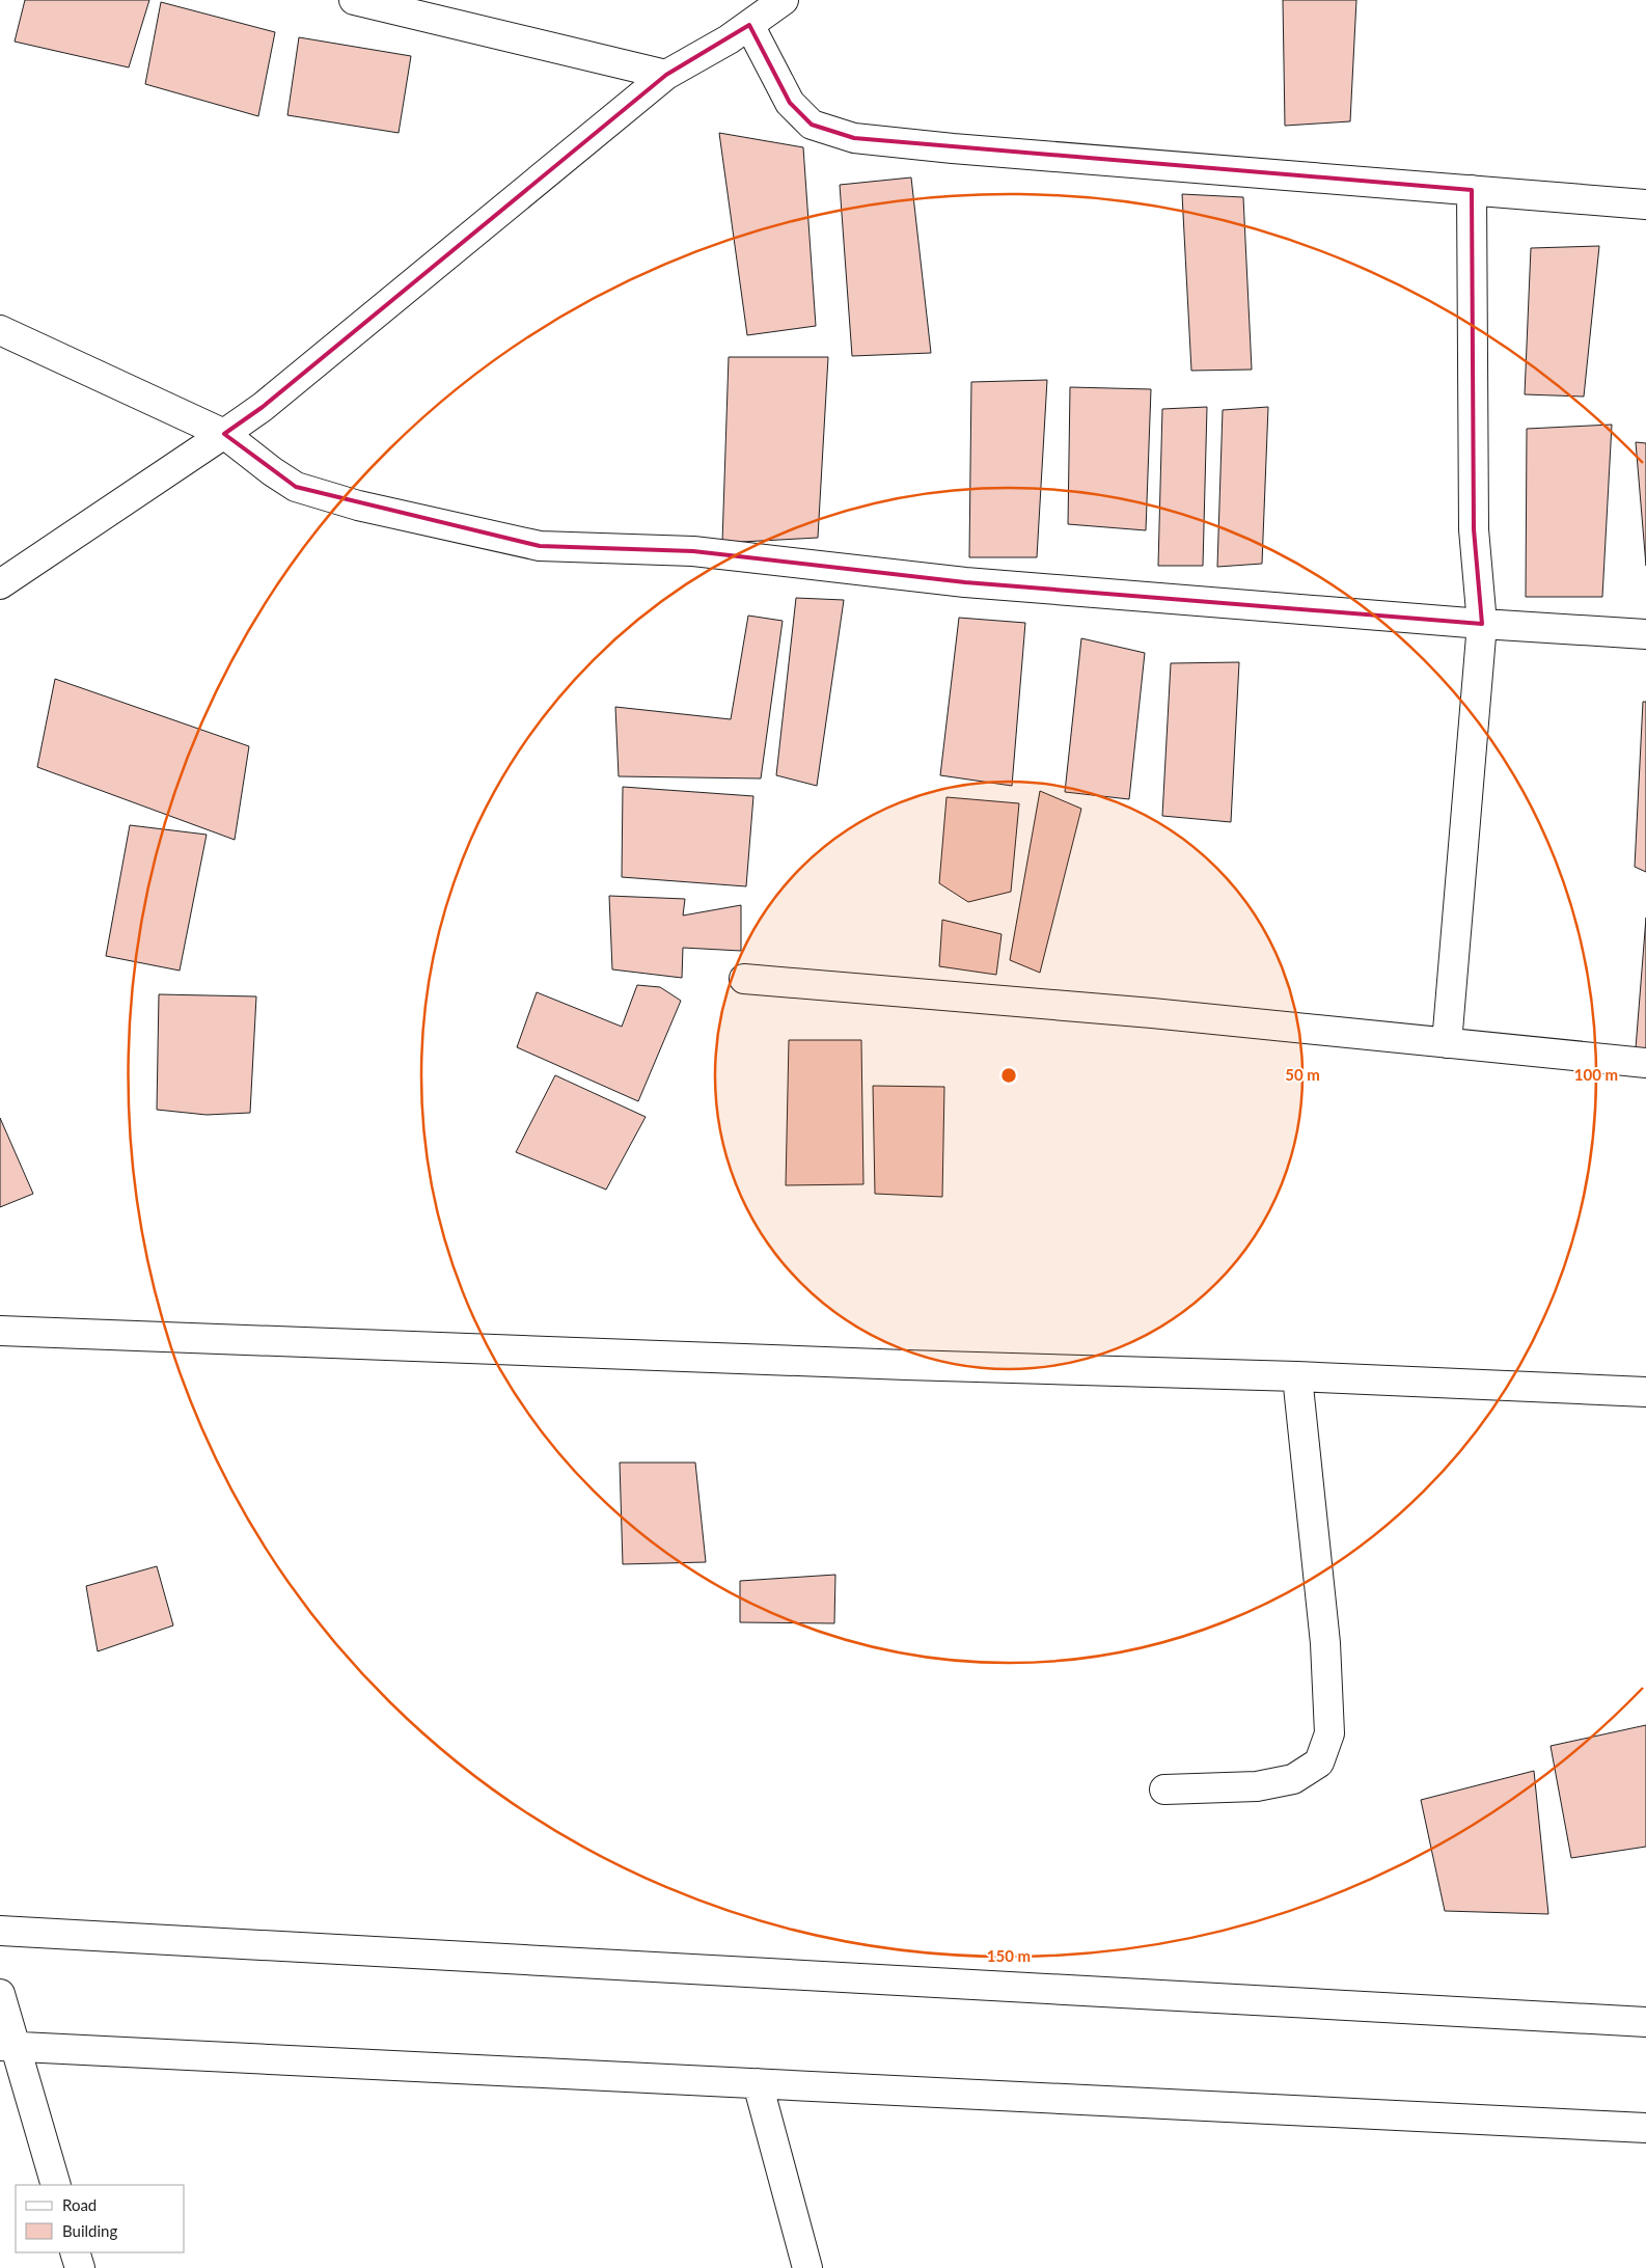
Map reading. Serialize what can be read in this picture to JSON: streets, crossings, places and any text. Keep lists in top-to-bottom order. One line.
{"legend":["Road","Building"],"rings":["50 m","100 m","150 m"]}
